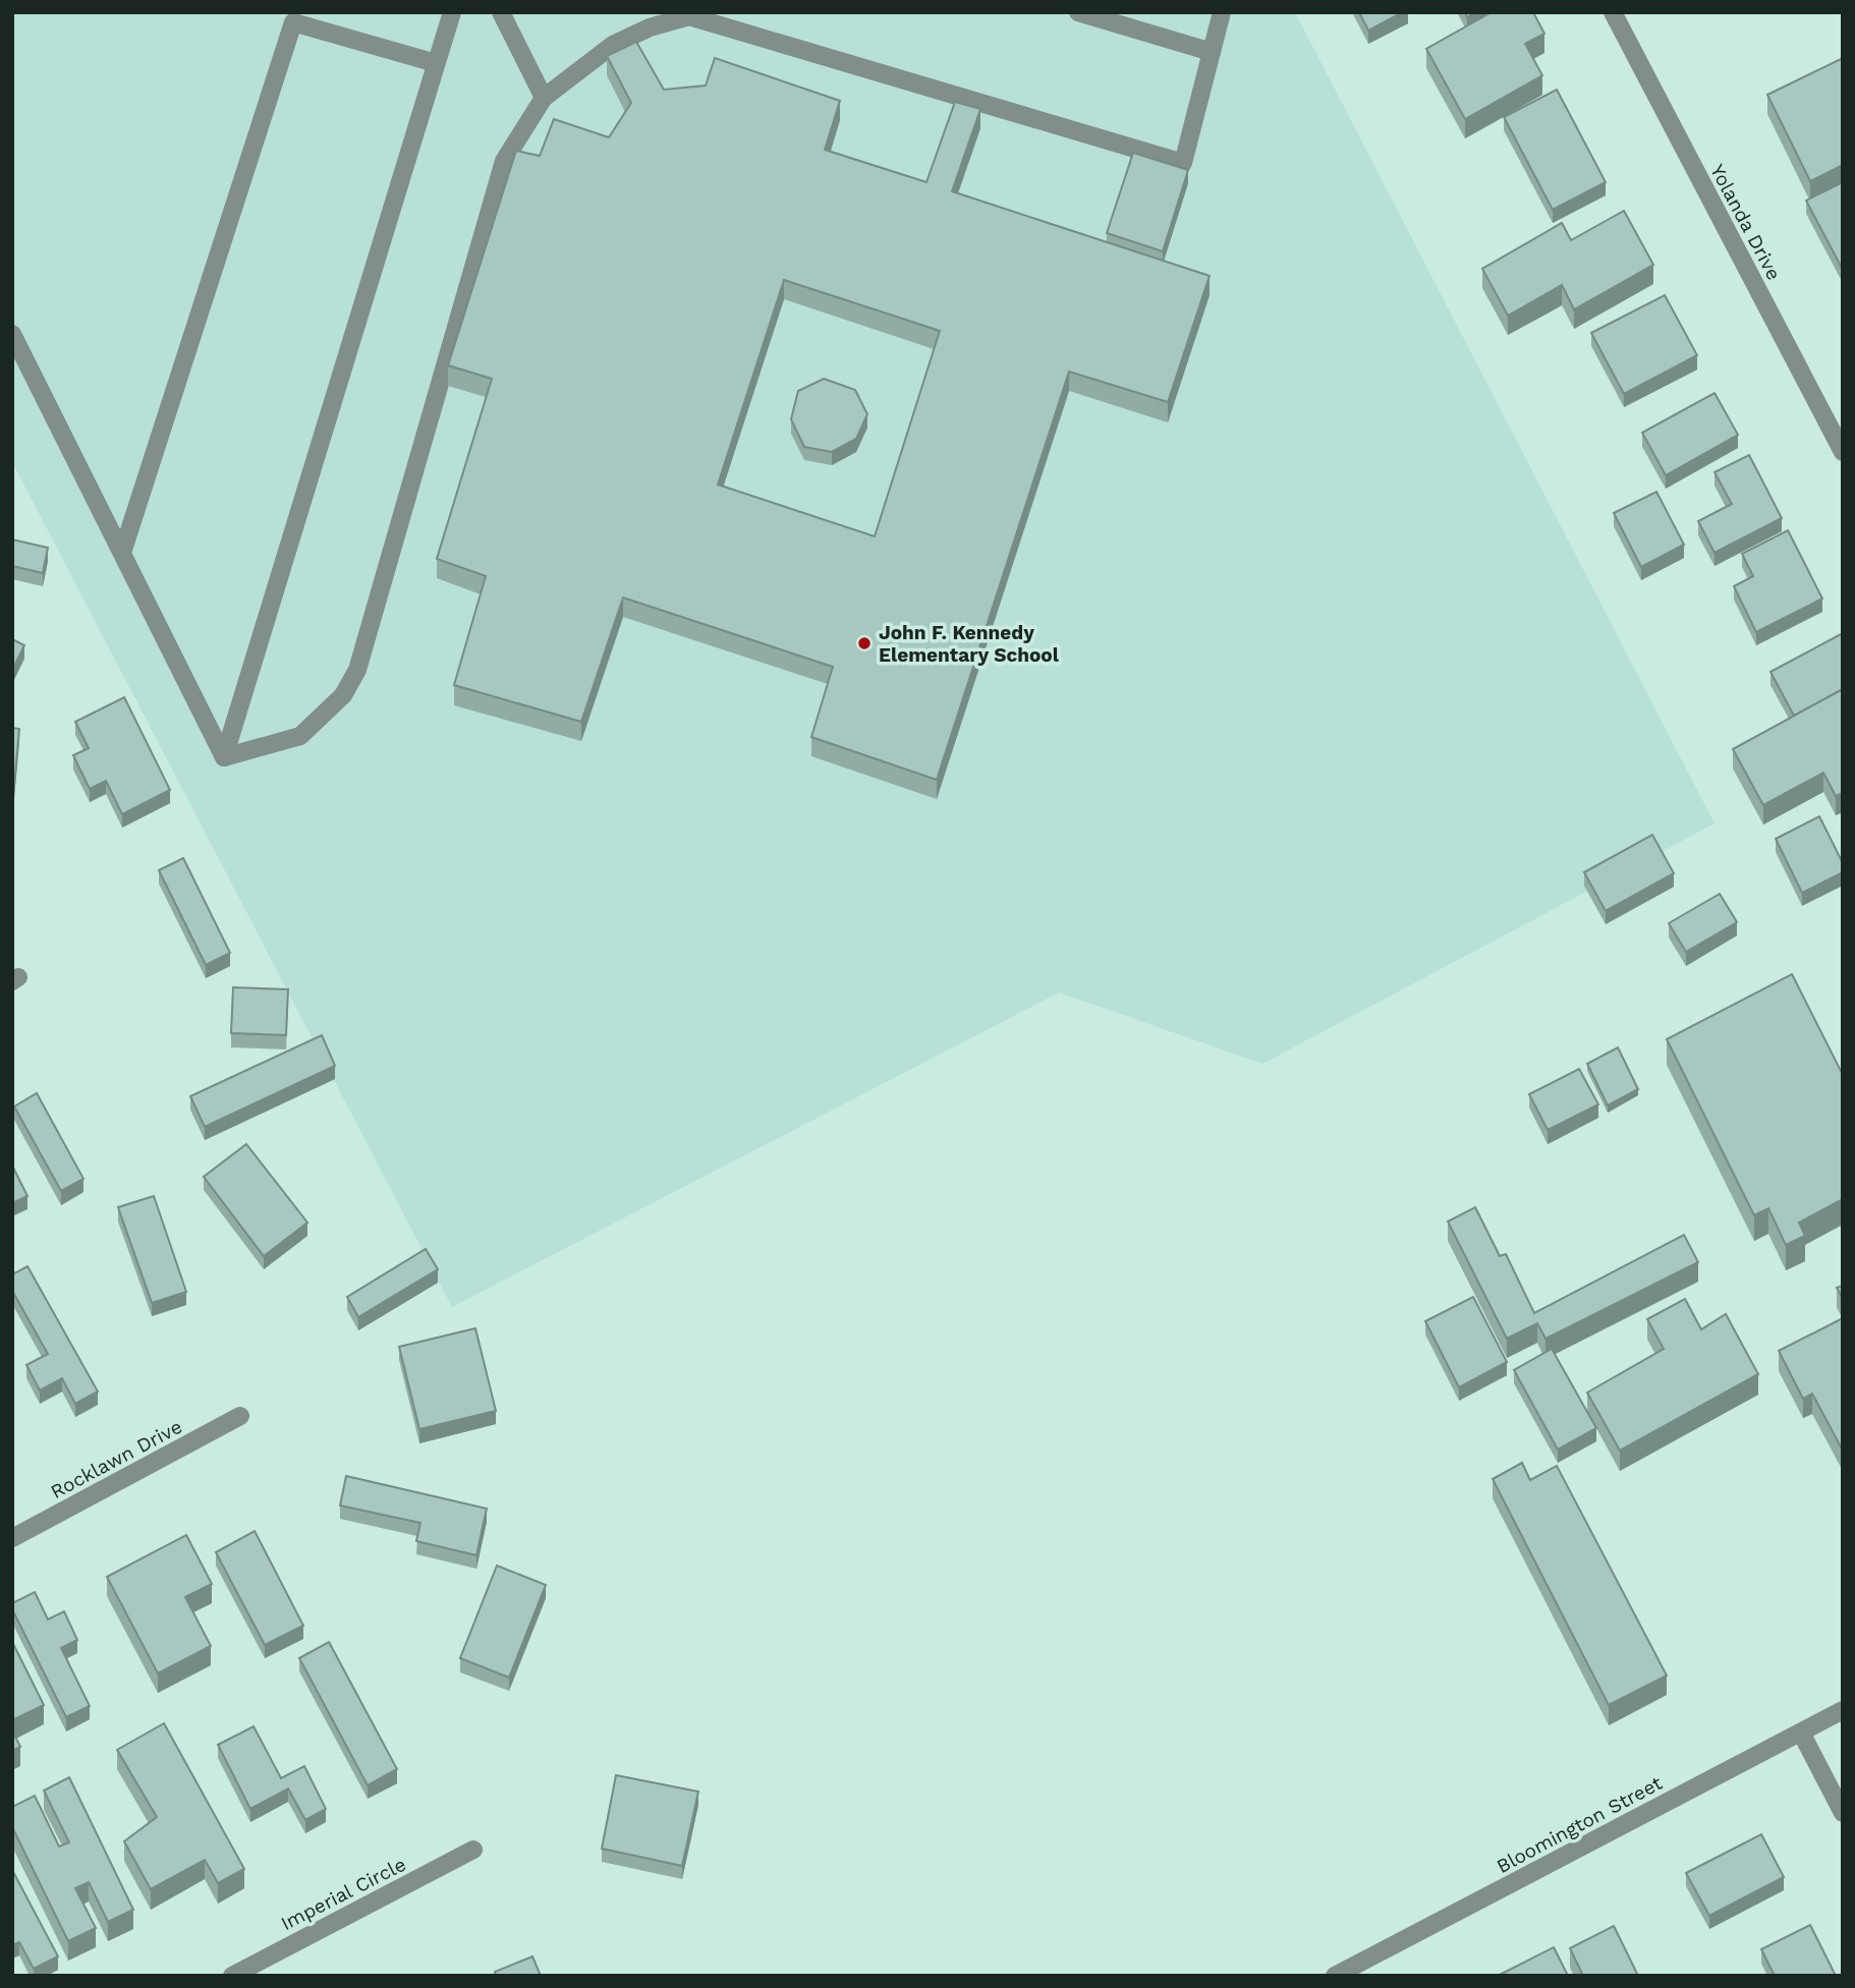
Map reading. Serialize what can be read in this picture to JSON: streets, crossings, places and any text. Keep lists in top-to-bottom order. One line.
{"streets":{"street":["Yolanda Drive","Rocklawn Drive","Bloomington Street","Imperial Circle"]},"places":["John F. Kennedy Elementary School"]}
